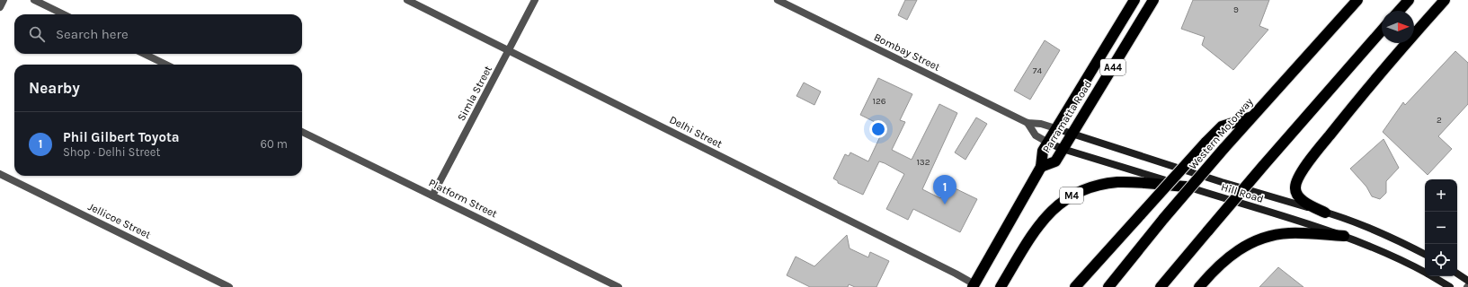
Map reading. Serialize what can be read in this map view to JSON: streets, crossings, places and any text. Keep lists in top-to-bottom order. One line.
{"streets":{"highway":["A44","Parramatta Road","Western Motorway","M4"],"main road":["Hill Road"],"street":["Bombay Street","Simla Street","Delhi Street","Platform Street","Jellicoe Street"]},"crossings":[["Bombay Street","Parramatta Road"],["Bombay Street","Hill Road"],["Simla Street","Delhi Street"],["Simla Street","Platform Street"],["Parramatta Road","Delhi Street"],["Parramatta Road","Hill Road"],["Hill Road","M4"]],"house_numbers":["9","74","126","2","132"],"north":"right","page":{"search":"Search here","heading":"Nearby","list":[{"mark":"1","name":"Phil Gilbert Toyota","note":"Shop · Delhi Street","value":"60 m"}],"pins":"1","map_buttons":["+","−"]}}
